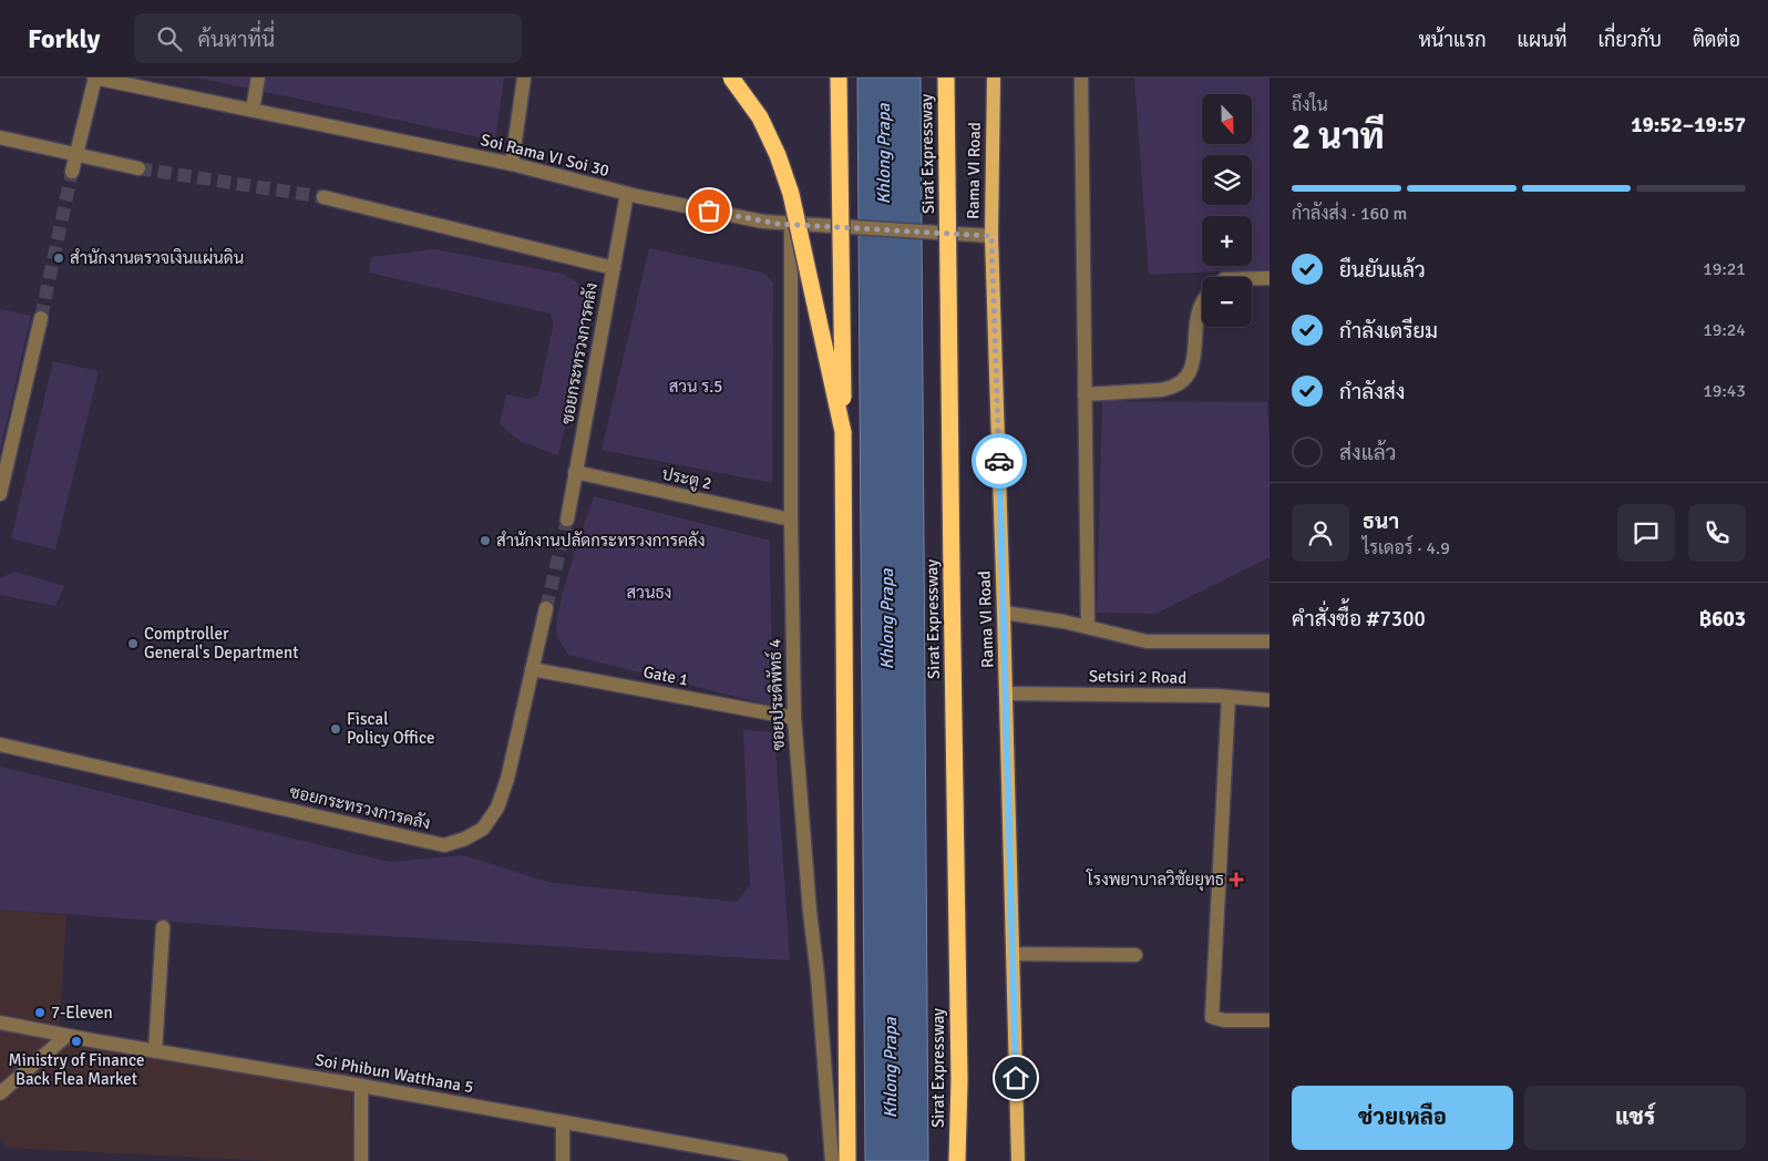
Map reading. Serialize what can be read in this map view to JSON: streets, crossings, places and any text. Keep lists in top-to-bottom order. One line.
{"streets":{"highway":["Sirat Expressway"],"main road":["Rama VI Road"],"street":["Soi Rama VI Soi 30","ซอยกระทรวงการคลัง","ประตู 2","Gate 1","Setsiri 2 Road","ซอยประดิพัทธ์ 4","Soi Phibun Watthana 5"]},"crossings":[["Soi Rama VI Soi 30","Rama VI Road"],["Soi Rama VI Soi 30","ซอยกระทรวงการคลัง"],["Soi Rama VI Soi 30","ซอยประดิพัทธ์ 4"],["Rama VI Road","Setsiri 2 Road"],["ซอยกระทรวงการคลัง","ประตู 2"],["ซอยกระทรวงการคลัง","Gate 1"],["ประตู 2","ซอยประดิพัทธ์ 4"],["Gate 1","ซอยประดิพัทธ์ 4"]],"water":["Khlong Prapa"],"parks":["สวน ร.5","สวนธง"],"places":{"other":["สำนักงานตรวจเงินแผ่นดิน","สำนักงานปลัดกระทรวงการคลัง","Comptroller General's Department","Fiscal Policy Office","7-Eleven","Ministry of Finance Back Flea Market"],"health":["โรงพยาบาลวิชัยยุทธ"]},"north":"bottom","page":{"header":"Forkly","search":"ค้นหาที่นี่","nav":["หน้าแรก","แผนที่","เกี่ยวกับ","ติดต่อ"],"heading":["2 นาที","ถึงใน","19:52–19:57"],"panel":["ธนา","ไรเดอร์ · 4.9","คำสั่งซื้อ #7300","฿603"],"map_buttons":["+","−"],"bar":"กำลังส่ง · 160 m","list":[["ยืนยันแล้ว","19:21"],["กำลังเตรียม","19:24"],["กำลังส่ง","19:43"],"ส่งแล้ว"],"buttons":["ช่วยเหลือ","แชร์"]}}
